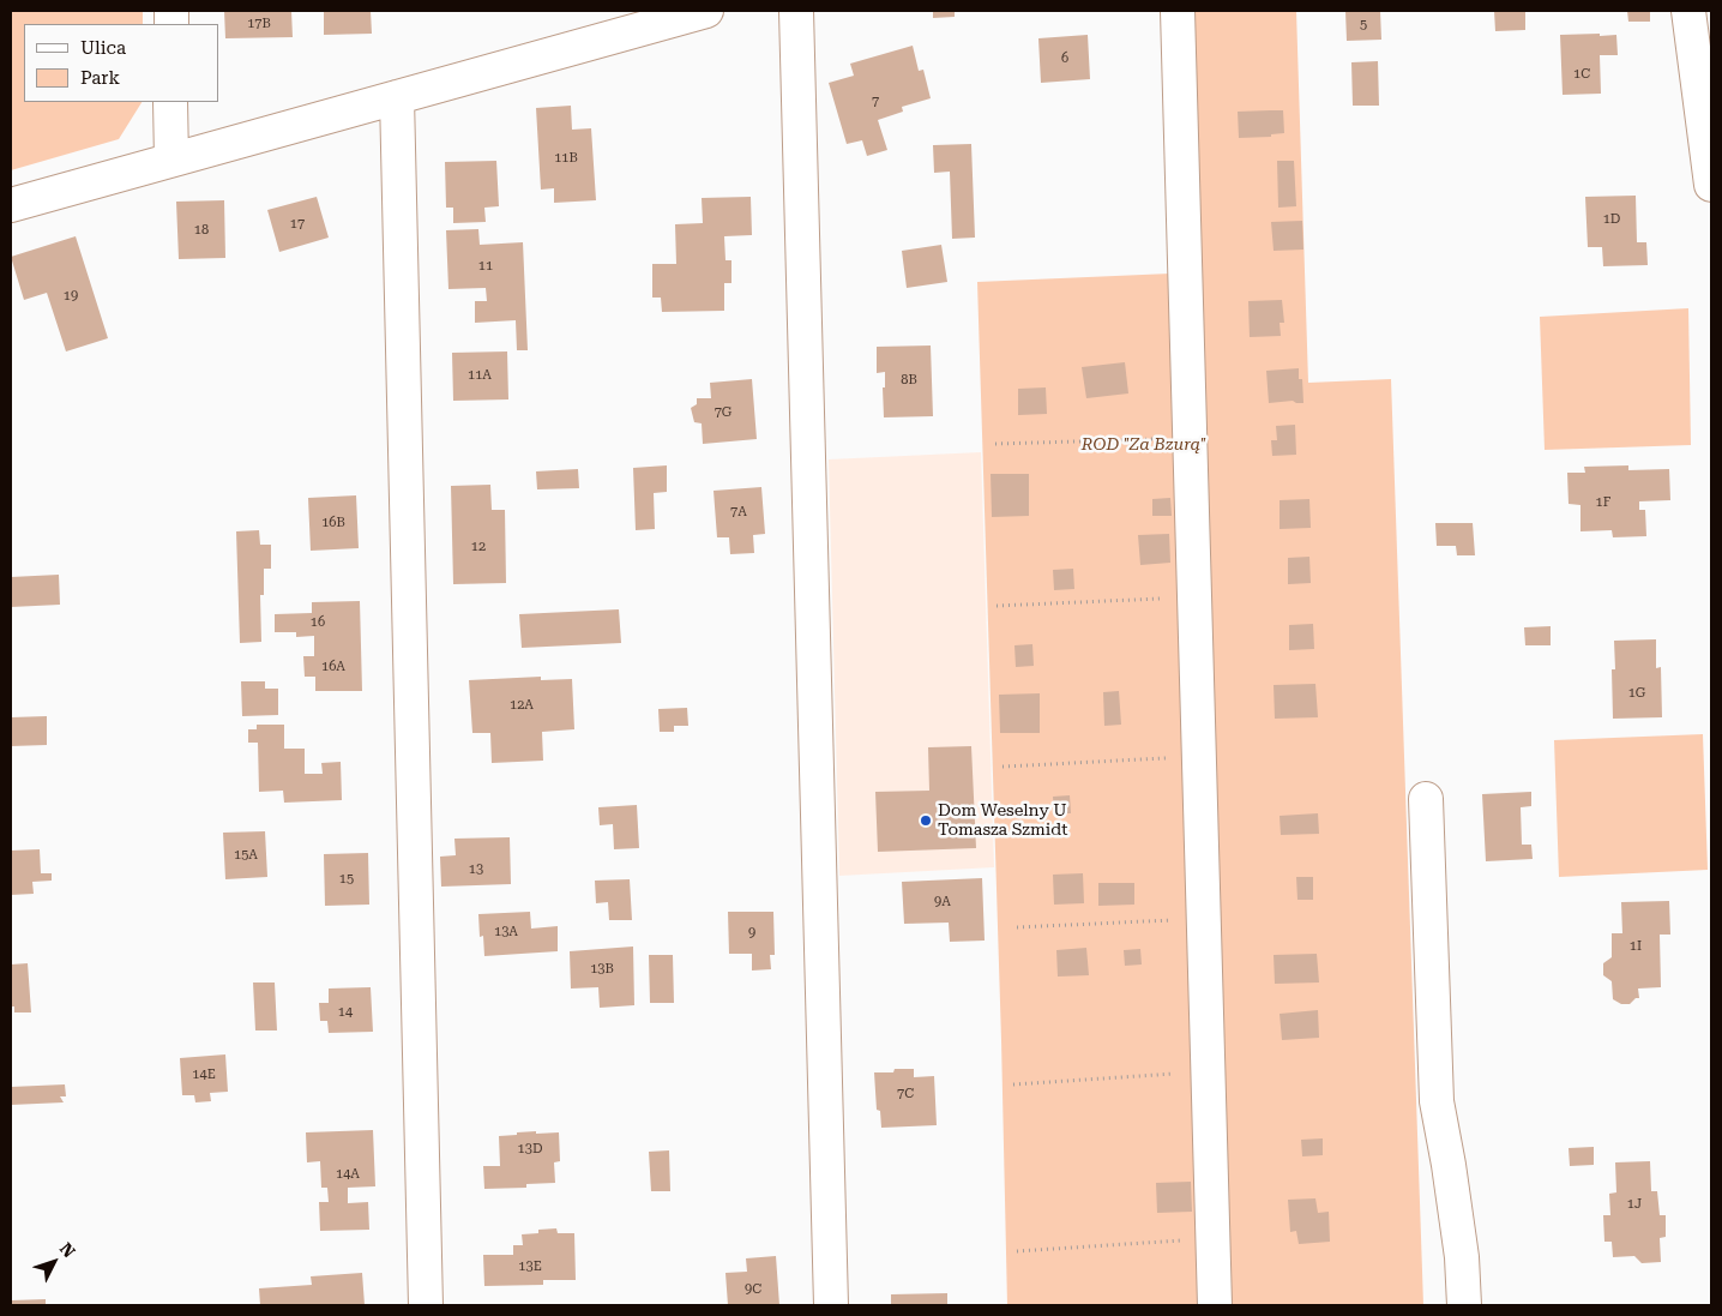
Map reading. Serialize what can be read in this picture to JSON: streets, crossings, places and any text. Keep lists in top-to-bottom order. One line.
{"parks":["ROD \"Za Bzurą\""],"places":["Dom Weselny U Tomasza Szmidt"],"house_numbers":["17B","5","6","1C","7","11B","1D","17","18","11","19","11A","8B","7G","1F","7A","16B","12","16","16A","1G","12A","15A","13","15","9A","13A","9","1I","13B","14","14E","7C","13D","14A","1J","13E","9C"],"legend":["Ulica","Park"],"north":"top right"}
